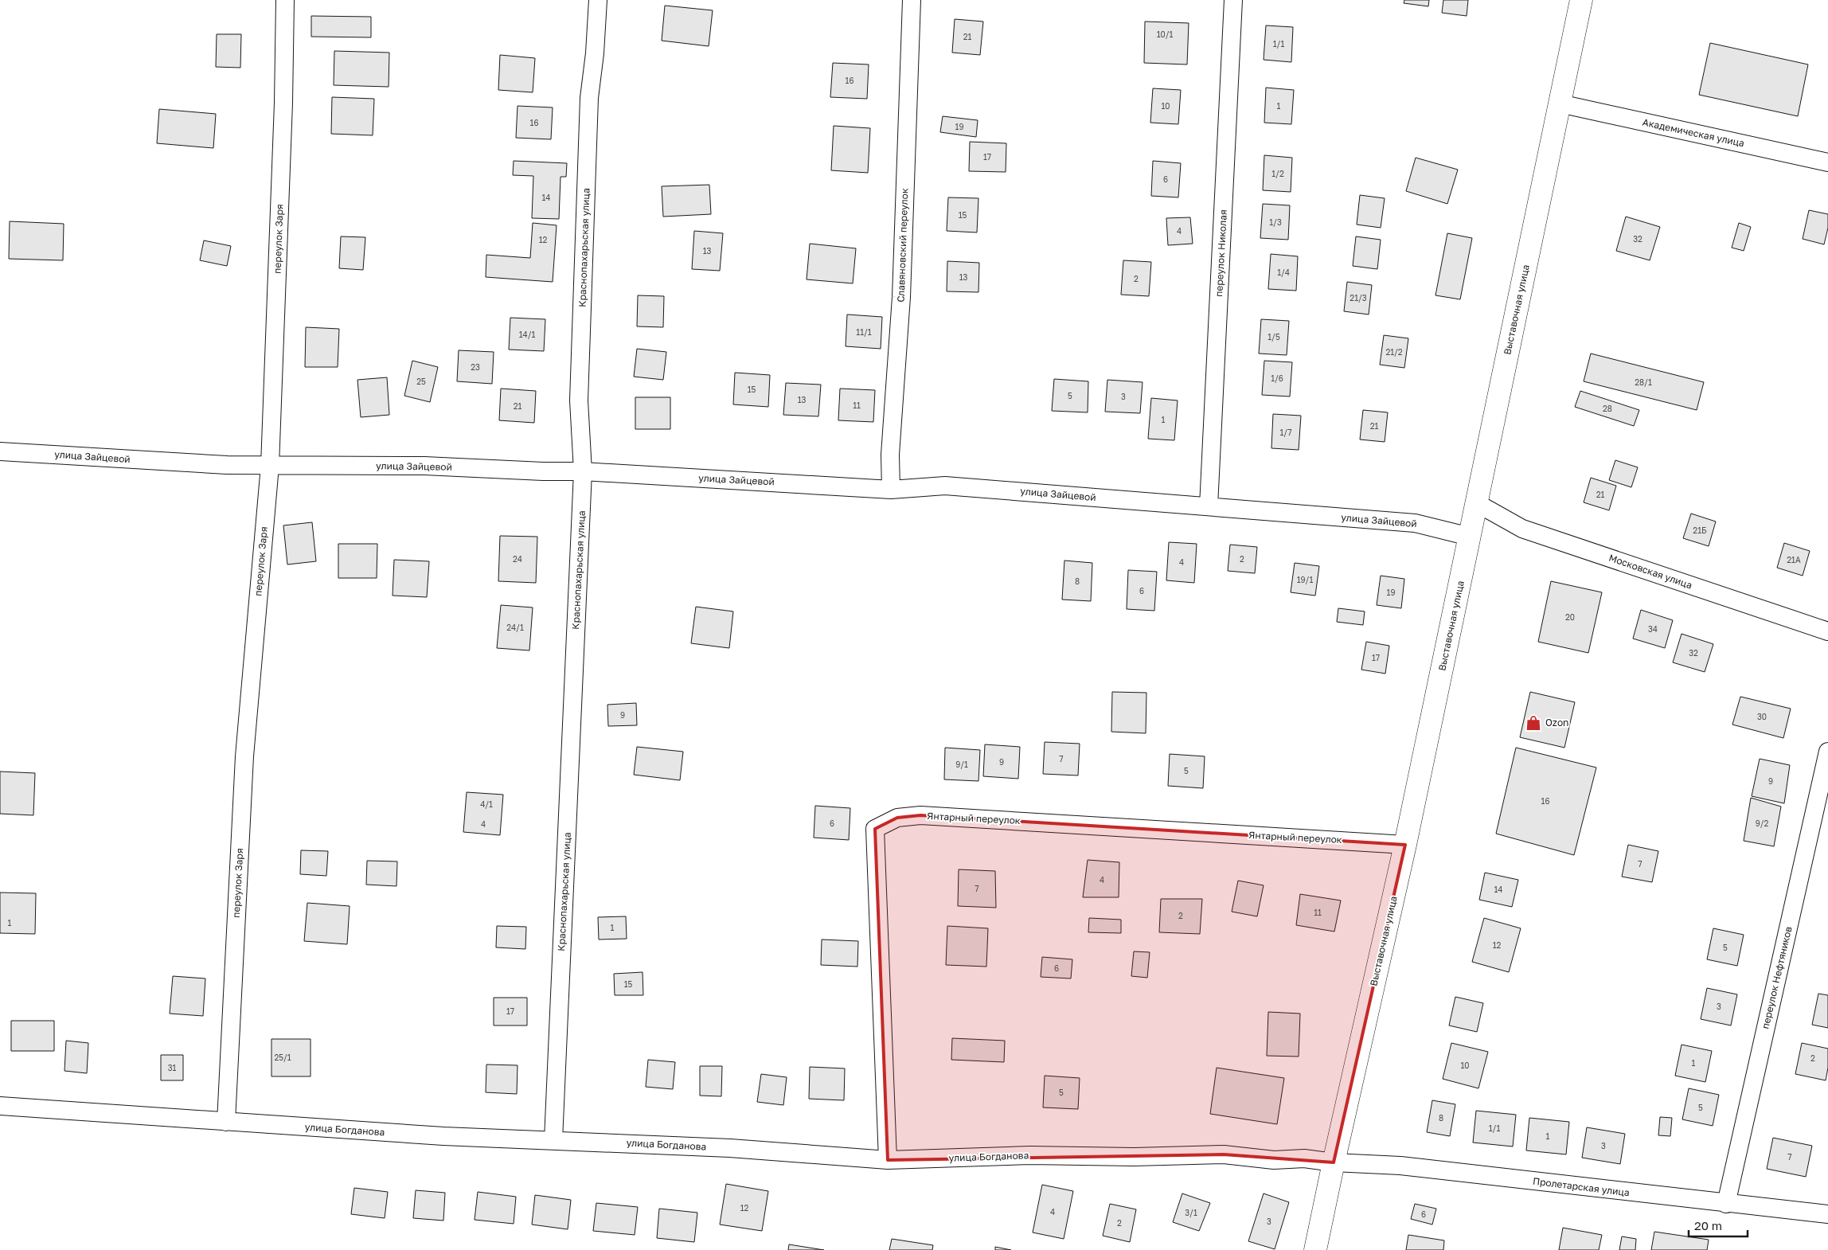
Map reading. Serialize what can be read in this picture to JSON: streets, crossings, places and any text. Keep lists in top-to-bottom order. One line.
{"streets":{"street":["Академическая улица","переулок Заря","Славяновский переулок","Краснопахарьская улица","переулок Николая","Выставочная улица","улица Зайцевой","Московская улица","Янтарный переулок","переулок Нефтяников","улица Богданова","Пролетарская улица"]},"crossings":[["Академическая улица","Выставочная улица"],["переулок Заря","улица Зайцевой"],["переулок Заря","улица Богданова"],["Славяновский переулок","улица Зайцевой"],["Краснопахарьская улица","улица Зайцевой"],["Краснопахарьская улица","улица Богданова"],["переулок Николая","улица Зайцевой"],["Выставочная улица","улица Зайцевой"],["Выставочная улица","Московская улица"],["Выставочная улица","Янтарный переулок"],["Выставочная улица","улица Богданова"],["Выставочная улица","Пролетарская улица"],["Янтарный переулок","улица Богданова"],["переулок Нефтяников","Пролетарская улица"],["улица Богданова","Пролетарская улица"]],"places":{"shop":["Ozon"]},"house_numbers":["10/1","21","1/1","16","10","1","16","19","17","1/2","6","14","15","1/3","4","32","12","13","1/4","13","2","21/3","11/1","14/1","1/5","21/2","23","1/6","25","28/1","15","5","3","13","11","21","28","1","21","1/7","21","21Б","24","2","21А","4","19/1","8","6","19","20","24/1","34","32","17","9","30","7","9","9/1","5","9","16","4/1","6","9/2","4","7","4","7","14","11","2","1","1","12","5","6","15","3","17","25/1","2","1","10","31","5","5","8","1/1","1","3","7","12","4","3/1","6","3","2"],"scale_bar":"20 m"}
